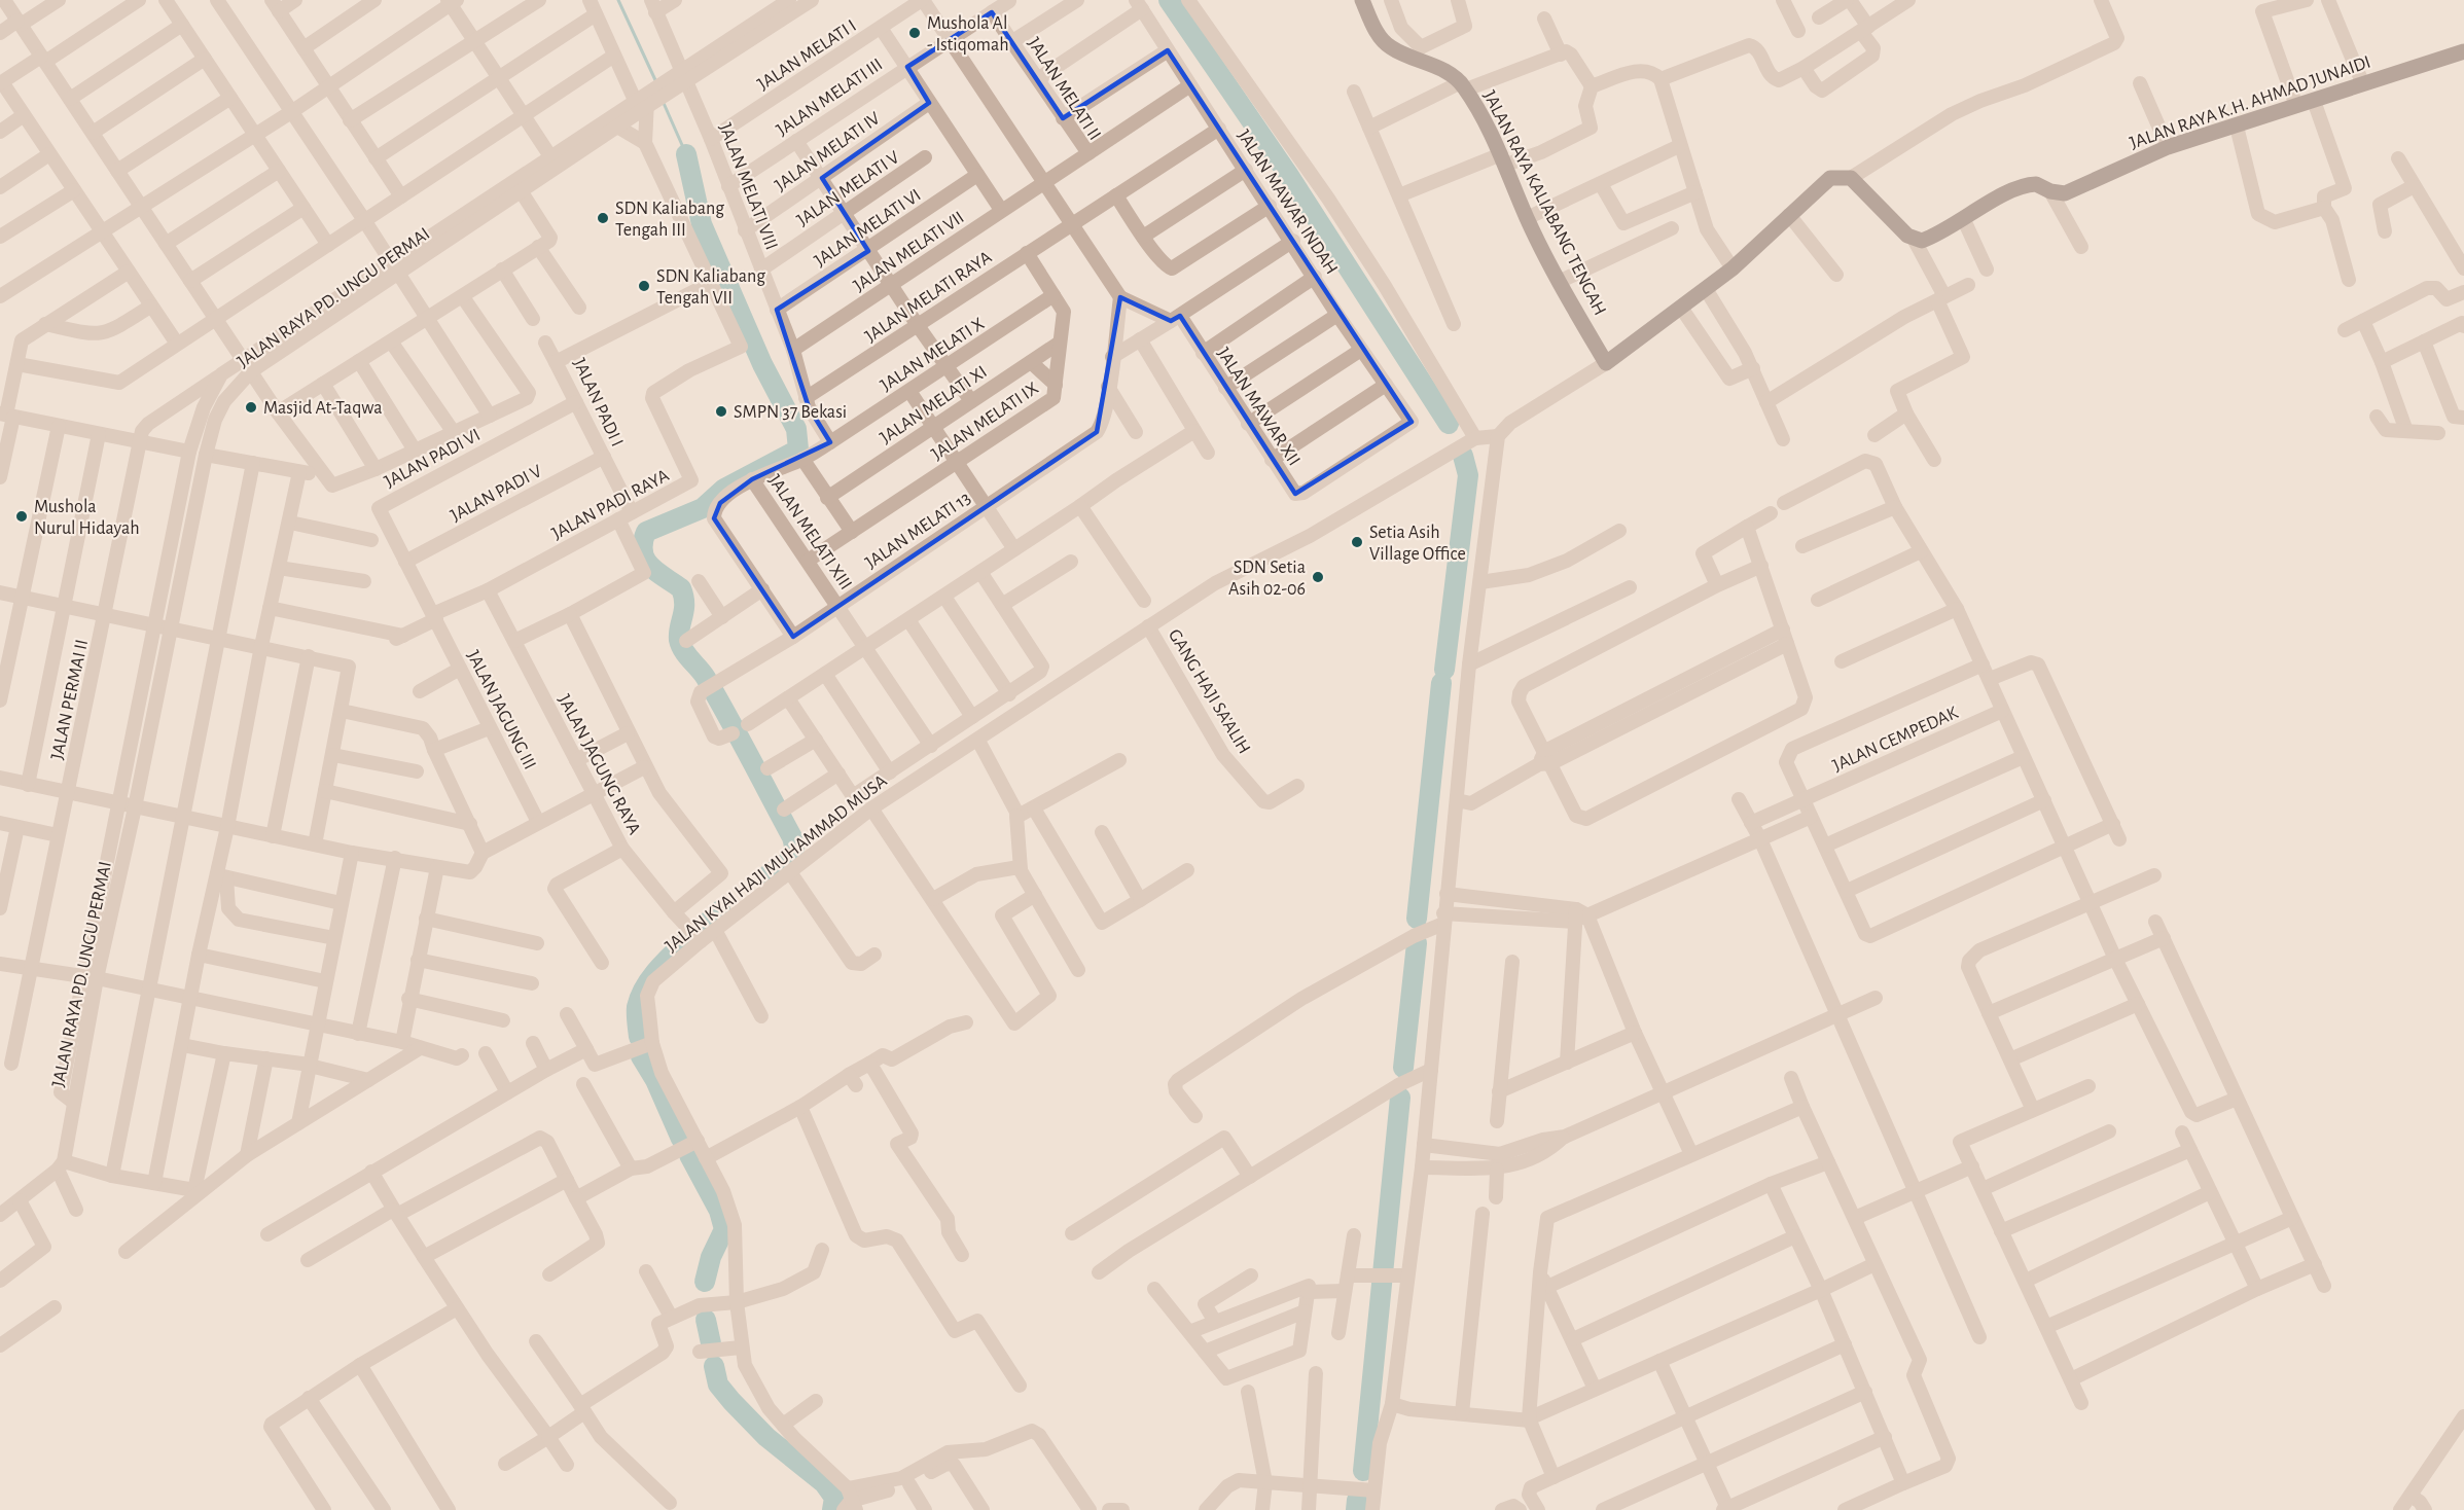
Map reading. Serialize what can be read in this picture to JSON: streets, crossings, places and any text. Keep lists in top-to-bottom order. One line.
{"streets":{"main road":["JALAN RAYA K.H. AHMAD JUNAIDI","JALAN RAYA KALIABANG TENGAH"],"street":["JALAN MELATI I","JALAN MELATI II","JALAN MELATI III","JALAN MELATI IV","JALAN MELATI VIII","JALAN MELATI V","JALAN MAWAR INDAH","JALAN MELATI VI","JALAN MELATI VII","JALAN MELATI RAYA","JALAN RAYA PD. UNGU PERMAI","JALAN MELATI X","JALAN PADI I","JALAN MELATI XI","JALAN MAWAR XII","JALAN MELATI IX","JALAN PADI VI","JALAN PADI V","JALAN PADI RAYA","JALAN MELATI 13","JALAN MELATI XIII","GANG HAJI SA'ALIH","JALAN PERMAI II","JALAN JAGUNG III","JALAN CEMPEDAK","JALAN JAGUNG RAYA","JALAN KYAI HAJI MUHAMMAD MUSA"]},"crossings":[["JALAN MELATI I","JALAN MELATI VIII"],["JALAN MELATI II","JALAN MELATI VII"],["JALAN MELATI III","JALAN MELATI VIII"],["JALAN MELATI IV","JALAN MELATI VIII"],["JALAN MELATI VIII","JALAN MELATI V"],["JALAN MELATI VIII","JALAN MELATI VI"],["JALAN MELATI VIII","JALAN MELATI VII"],["JALAN MELATI VIII","JALAN MELATI RAYA"],["JALAN MELATI VIII","JALAN RAYA PD. UNGU PERMAI"],["JALAN MELATI VIII","JALAN MELATI X"],["JALAN MAWAR INDAH","JALAN MELATI RAYA"],["JALAN MAWAR INDAH","JALAN MAWAR XII"],["JALAN MELATI RAYA","JALAN MELATI IX"],["JALAN RAYA PD. UNGU PERMAI","JALAN PADI RAYA"],["JALAN MELATI X","JALAN MELATI IX"],["JALAN MELATI X","JALAN MELATI XIII"],["JALAN PADI I","JALAN PADI VI"],["JALAN PADI I","JALAN PADI V"],["JALAN PADI I","JALAN PADI RAYA"],["JALAN MELATI XI","JALAN MELATI IX"],["JALAN MELATI IX","JALAN MELATI XIII"],["JALAN PADI VI","JALAN PADI V"],["JALAN PADI VI","JALAN PADI RAYA"],["JALAN PADI VI","JALAN JAGUNG III"],["JALAN PADI RAYA","JALAN JAGUNG III"],["JALAN PADI RAYA","JALAN JAGUNG RAYA"],["JALAN MELATI 13","JALAN MELATI XIII"],["GANG HAJI SA'ALIH","JALAN KYAI HAJI MUHAMMAD MUSA"],["JALAN JAGUNG RAYA","JALAN KYAI HAJI MUHAMMAD MUSA"]],"places":["Mushola Al - Istiqomah","SDN Kaliabang Tengah III","SDN Kaliabang Tengah VII","Masjid At-Taqwa","SMPN 37 Bekasi","Mushola Nurul Hidayah","Setia Asih Village Office","SDN Setia Asih 02-06"]}
